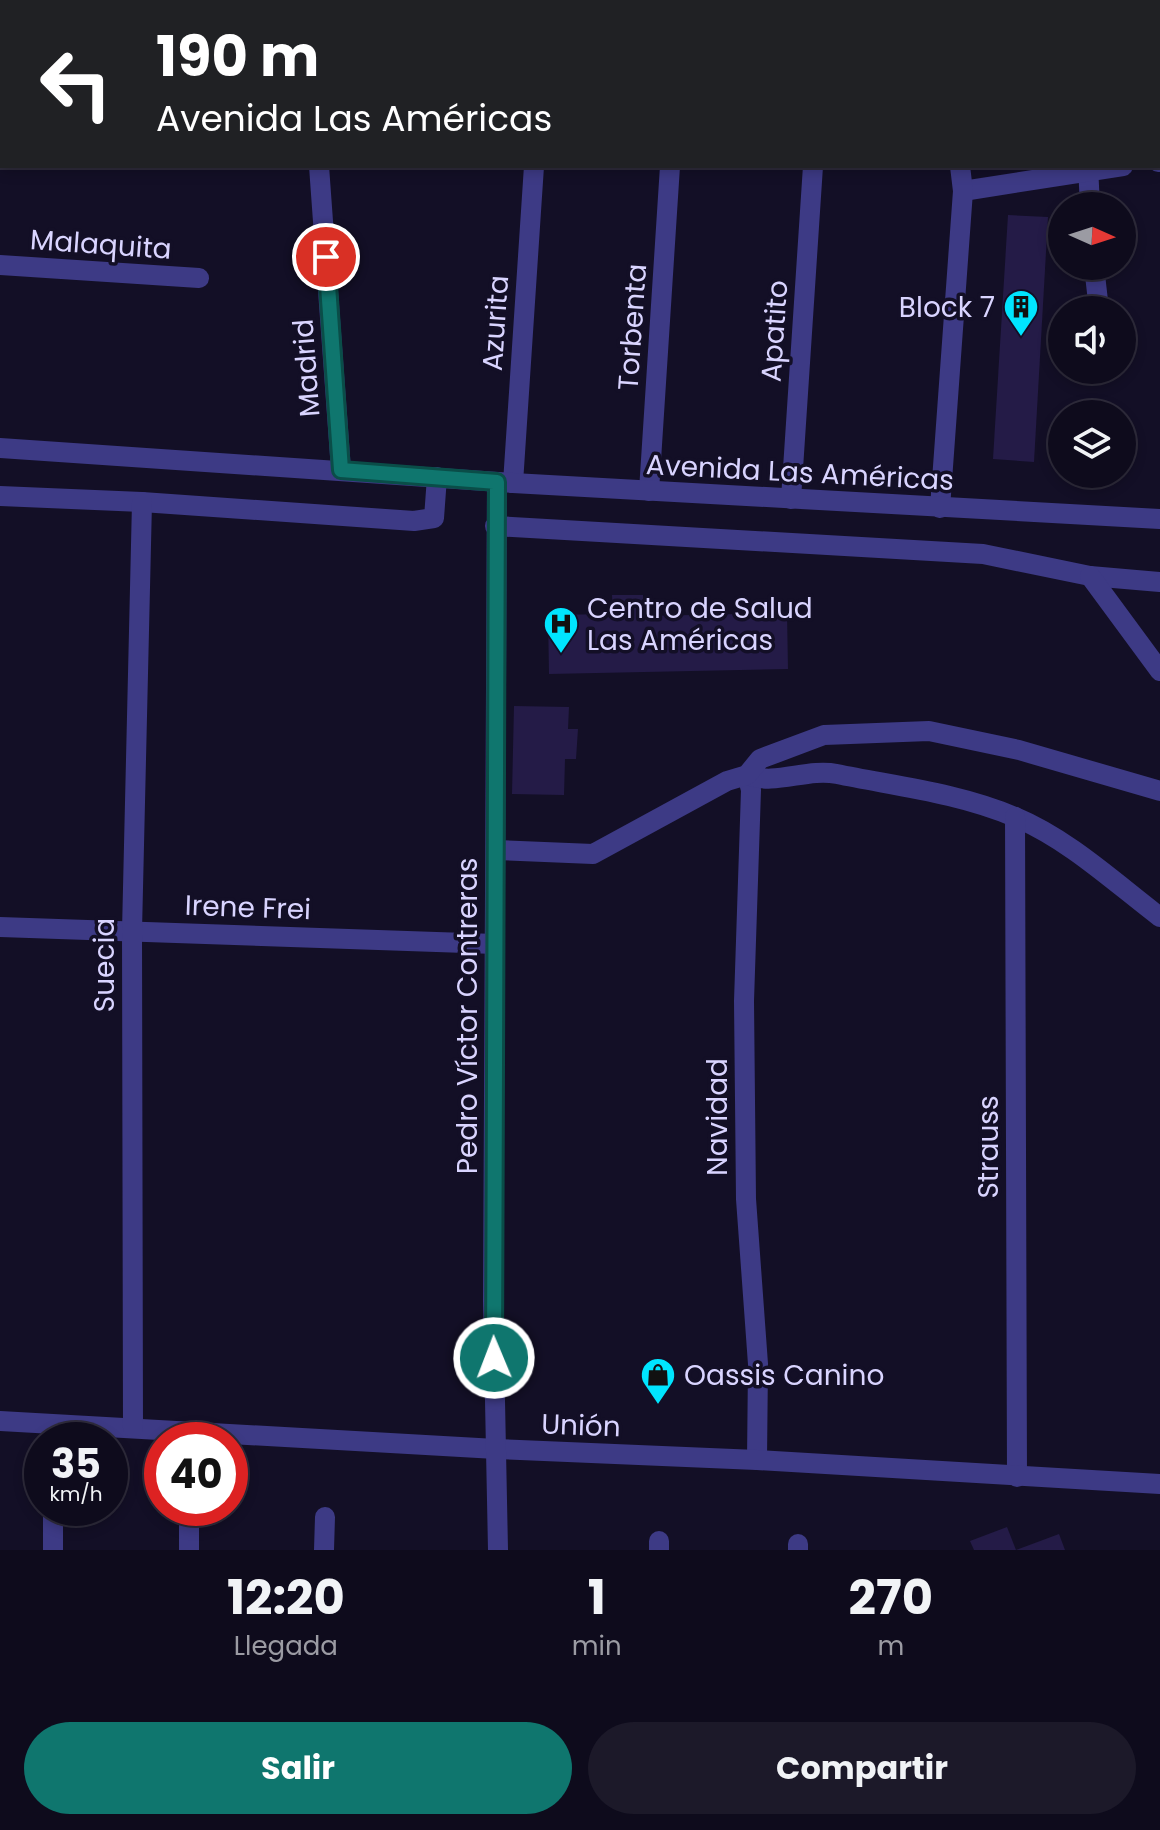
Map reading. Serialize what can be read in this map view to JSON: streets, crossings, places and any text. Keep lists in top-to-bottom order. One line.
{"streets":{"street":["Malaquita","Azurita","Torbenta","Apatito","Madrid","Avenida Las Américas","Irene Frei","Suecia","Pedro Víctor Contreras","Navidad","Strauss","Unión"]},"crossings":[["Azurita","Avenida Las Américas"],["Azurita","Pedro Víctor Contreras"],["Torbenta","Avenida Las Américas"],["Apatito","Avenida Las Américas"],["Madrid","Avenida Las Américas"],["Avenida Las Américas","Pedro Víctor Contreras"],["Irene Frei","Suecia"],["Irene Frei","Pedro Víctor Contreras"],["Suecia","Unión"],["Pedro Víctor Contreras","Unión"],["Navidad","Unión"],["Strauss","Unión"]],"places":{"building":["Block 7"],"hospital":["Centro de Salud Las Américas"],"shop":["Oassis Canino"]},"north":"right","page":{"turn":["190 m","Avenida Las Américas"],"speed":"35 km/h","limit":"40","eta":["12:20","Llegada","1","min","270","m"],"buttons":["Salir","Compartir"]}}
